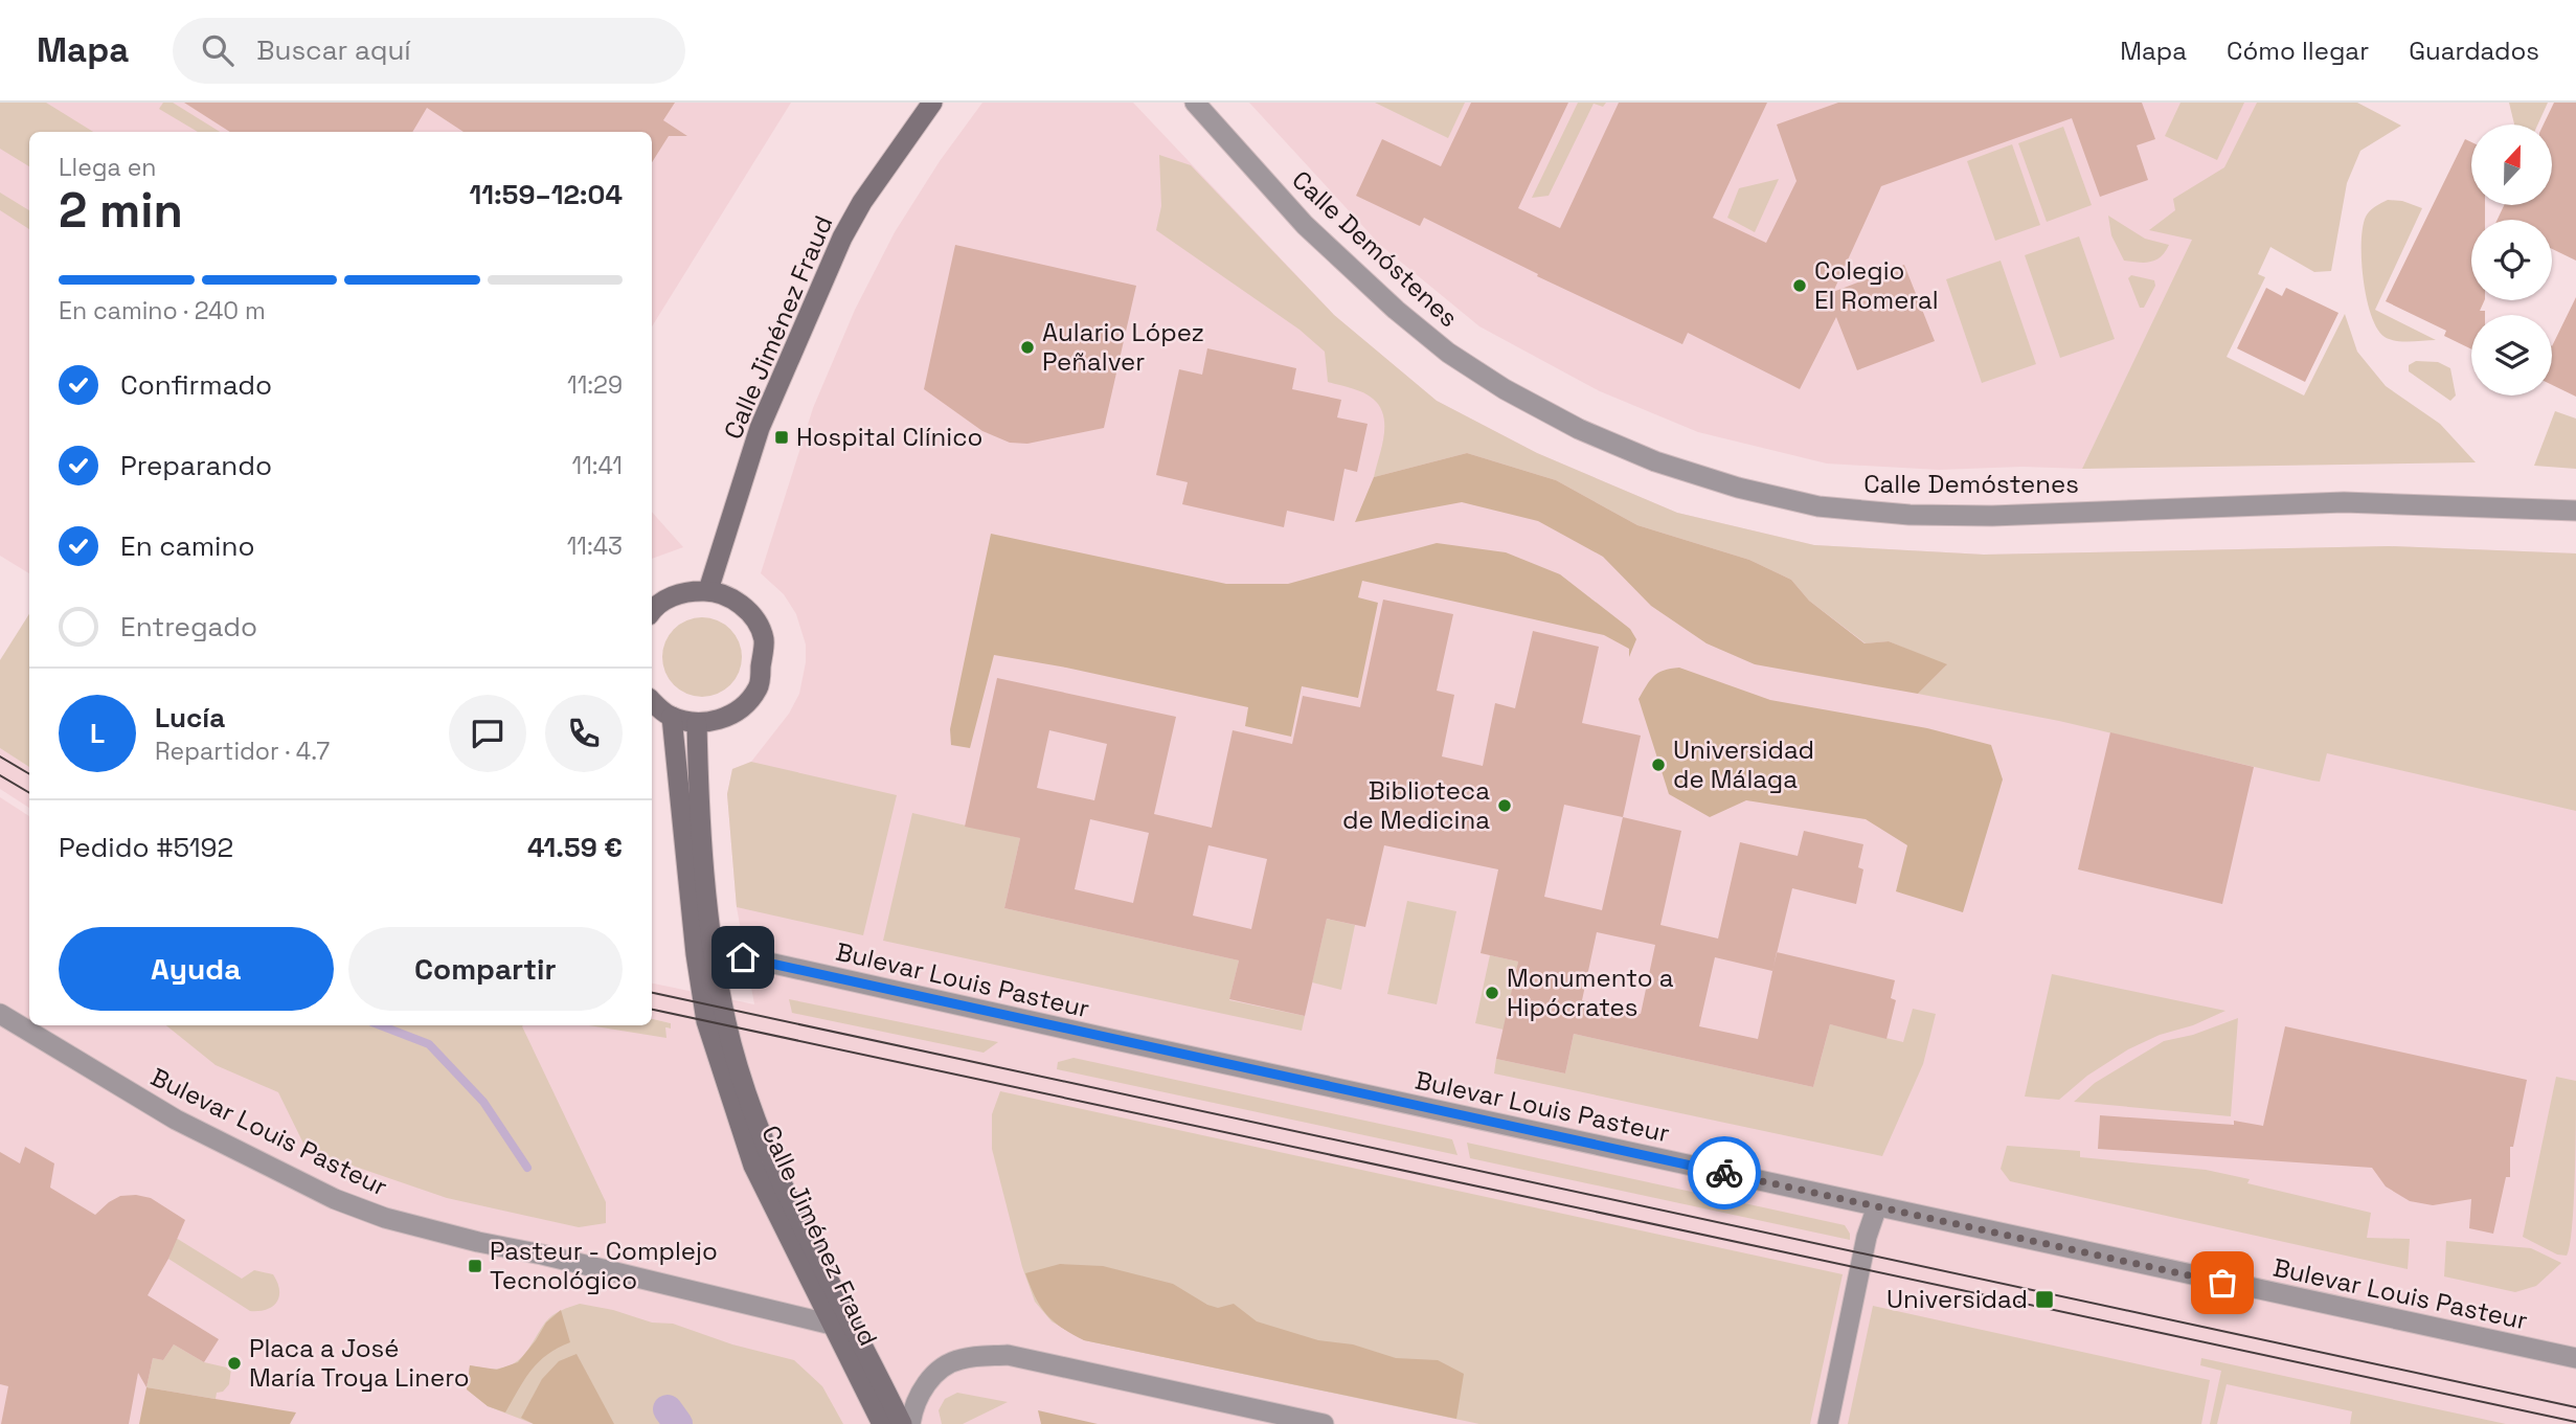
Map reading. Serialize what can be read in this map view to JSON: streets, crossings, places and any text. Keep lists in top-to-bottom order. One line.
{"streets":{"main road":["Calle Jiménez Fraud"],"street":["Calle Demóstenes","Bulevar Louis Pasteur"]},"crossings":[["Calle Jiménez Fraud","Bulevar Louis Pasteur"]],"places":{"other":["Colegio El Romeral","Aulario López Peñalver","Universidad de Málaga","Biblioteca de Medicina","Monumento a Hipócrates","Placa a José María Troya Linero"],"transit":["Hospital Clínico","Pasteur - Complejo Tecnológico","Universidad"]},"north":"top","page":{"header":"Mapa","search":"Buscar aquí","nav":["Mapa","Cómo llegar","Guardados"],"heading":["2 min","Llega en","11:59–12:04"],"panel":["Lucía","Repartidor · 4.7","Pedido #5192","41.59 €"],"bar":"En camino · 240 m","list":[["Confirmado","11:29"],["Preparando","11:41"],["En camino","11:43"],"Entregado"],"round":"L","buttons":["Ayuda","Compartir"]}}
